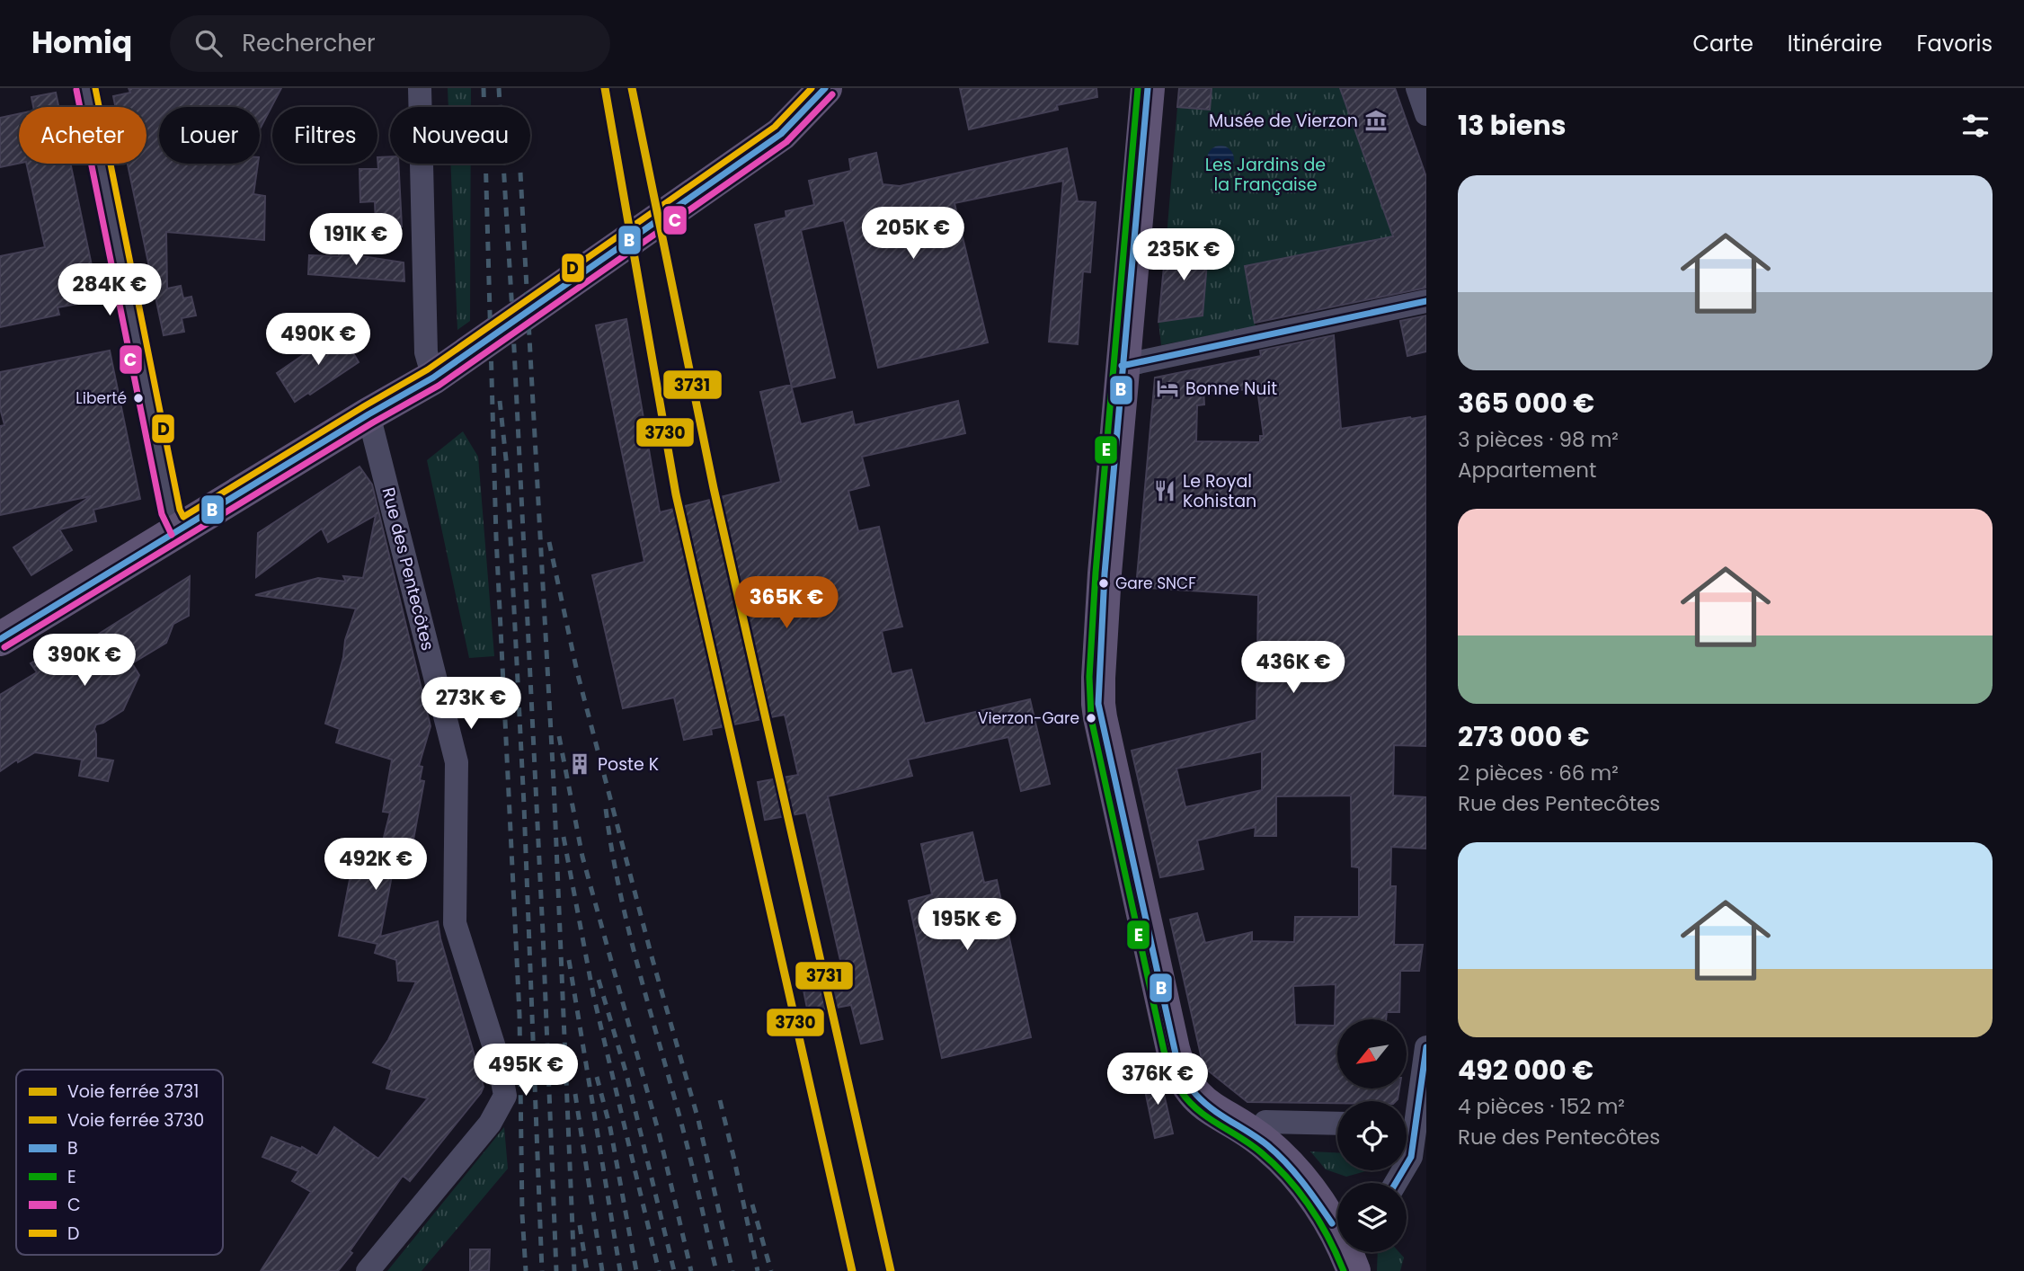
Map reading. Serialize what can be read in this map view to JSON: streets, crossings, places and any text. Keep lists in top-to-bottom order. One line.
{"streets":{"street":["Rue des Pentecôtes"]},"parks":["Les Jardins de la Française"],"places":{"museum":["Musée de Vierzon"],"hotel":["Bonne Nuit"],"other":["Liberté","Gare SNCF","Vierzon-Gare"],"restaurant":["Le Royal Kohistan"],"building":["Poste K"]},"lines":["rail line 3731","rail line 3730","transit line B","transit line E","transit line D","transit line C"],"legend":["Voie ferrée 3731","Voie ferrée 3730","B","E","C","D"],"north":"bottom left","page":{"header":"Homiq","search":"Rechercher","nav":["Carte","Itinéraire","Favoris"],"heading":"13 biens","chip":["Acheter","Louer","Filtres","Nouveau"],"list":[{"name":"365 000 €","note":"3 pièces · 98 m² · Appartement"},{"name":"273 000 €","note":"2 pièces · 66 m² · Rue des Pentecôtes"},{"name":"492 000 €","note":"4 pièces · 152 m² · Rue des Pentecôtes"}],"price":["205K €","191K €","235K €","284K €","490K €","365K €","390K €","436K €","273K €","492K €","195K €","495K €","376K €"]}}
